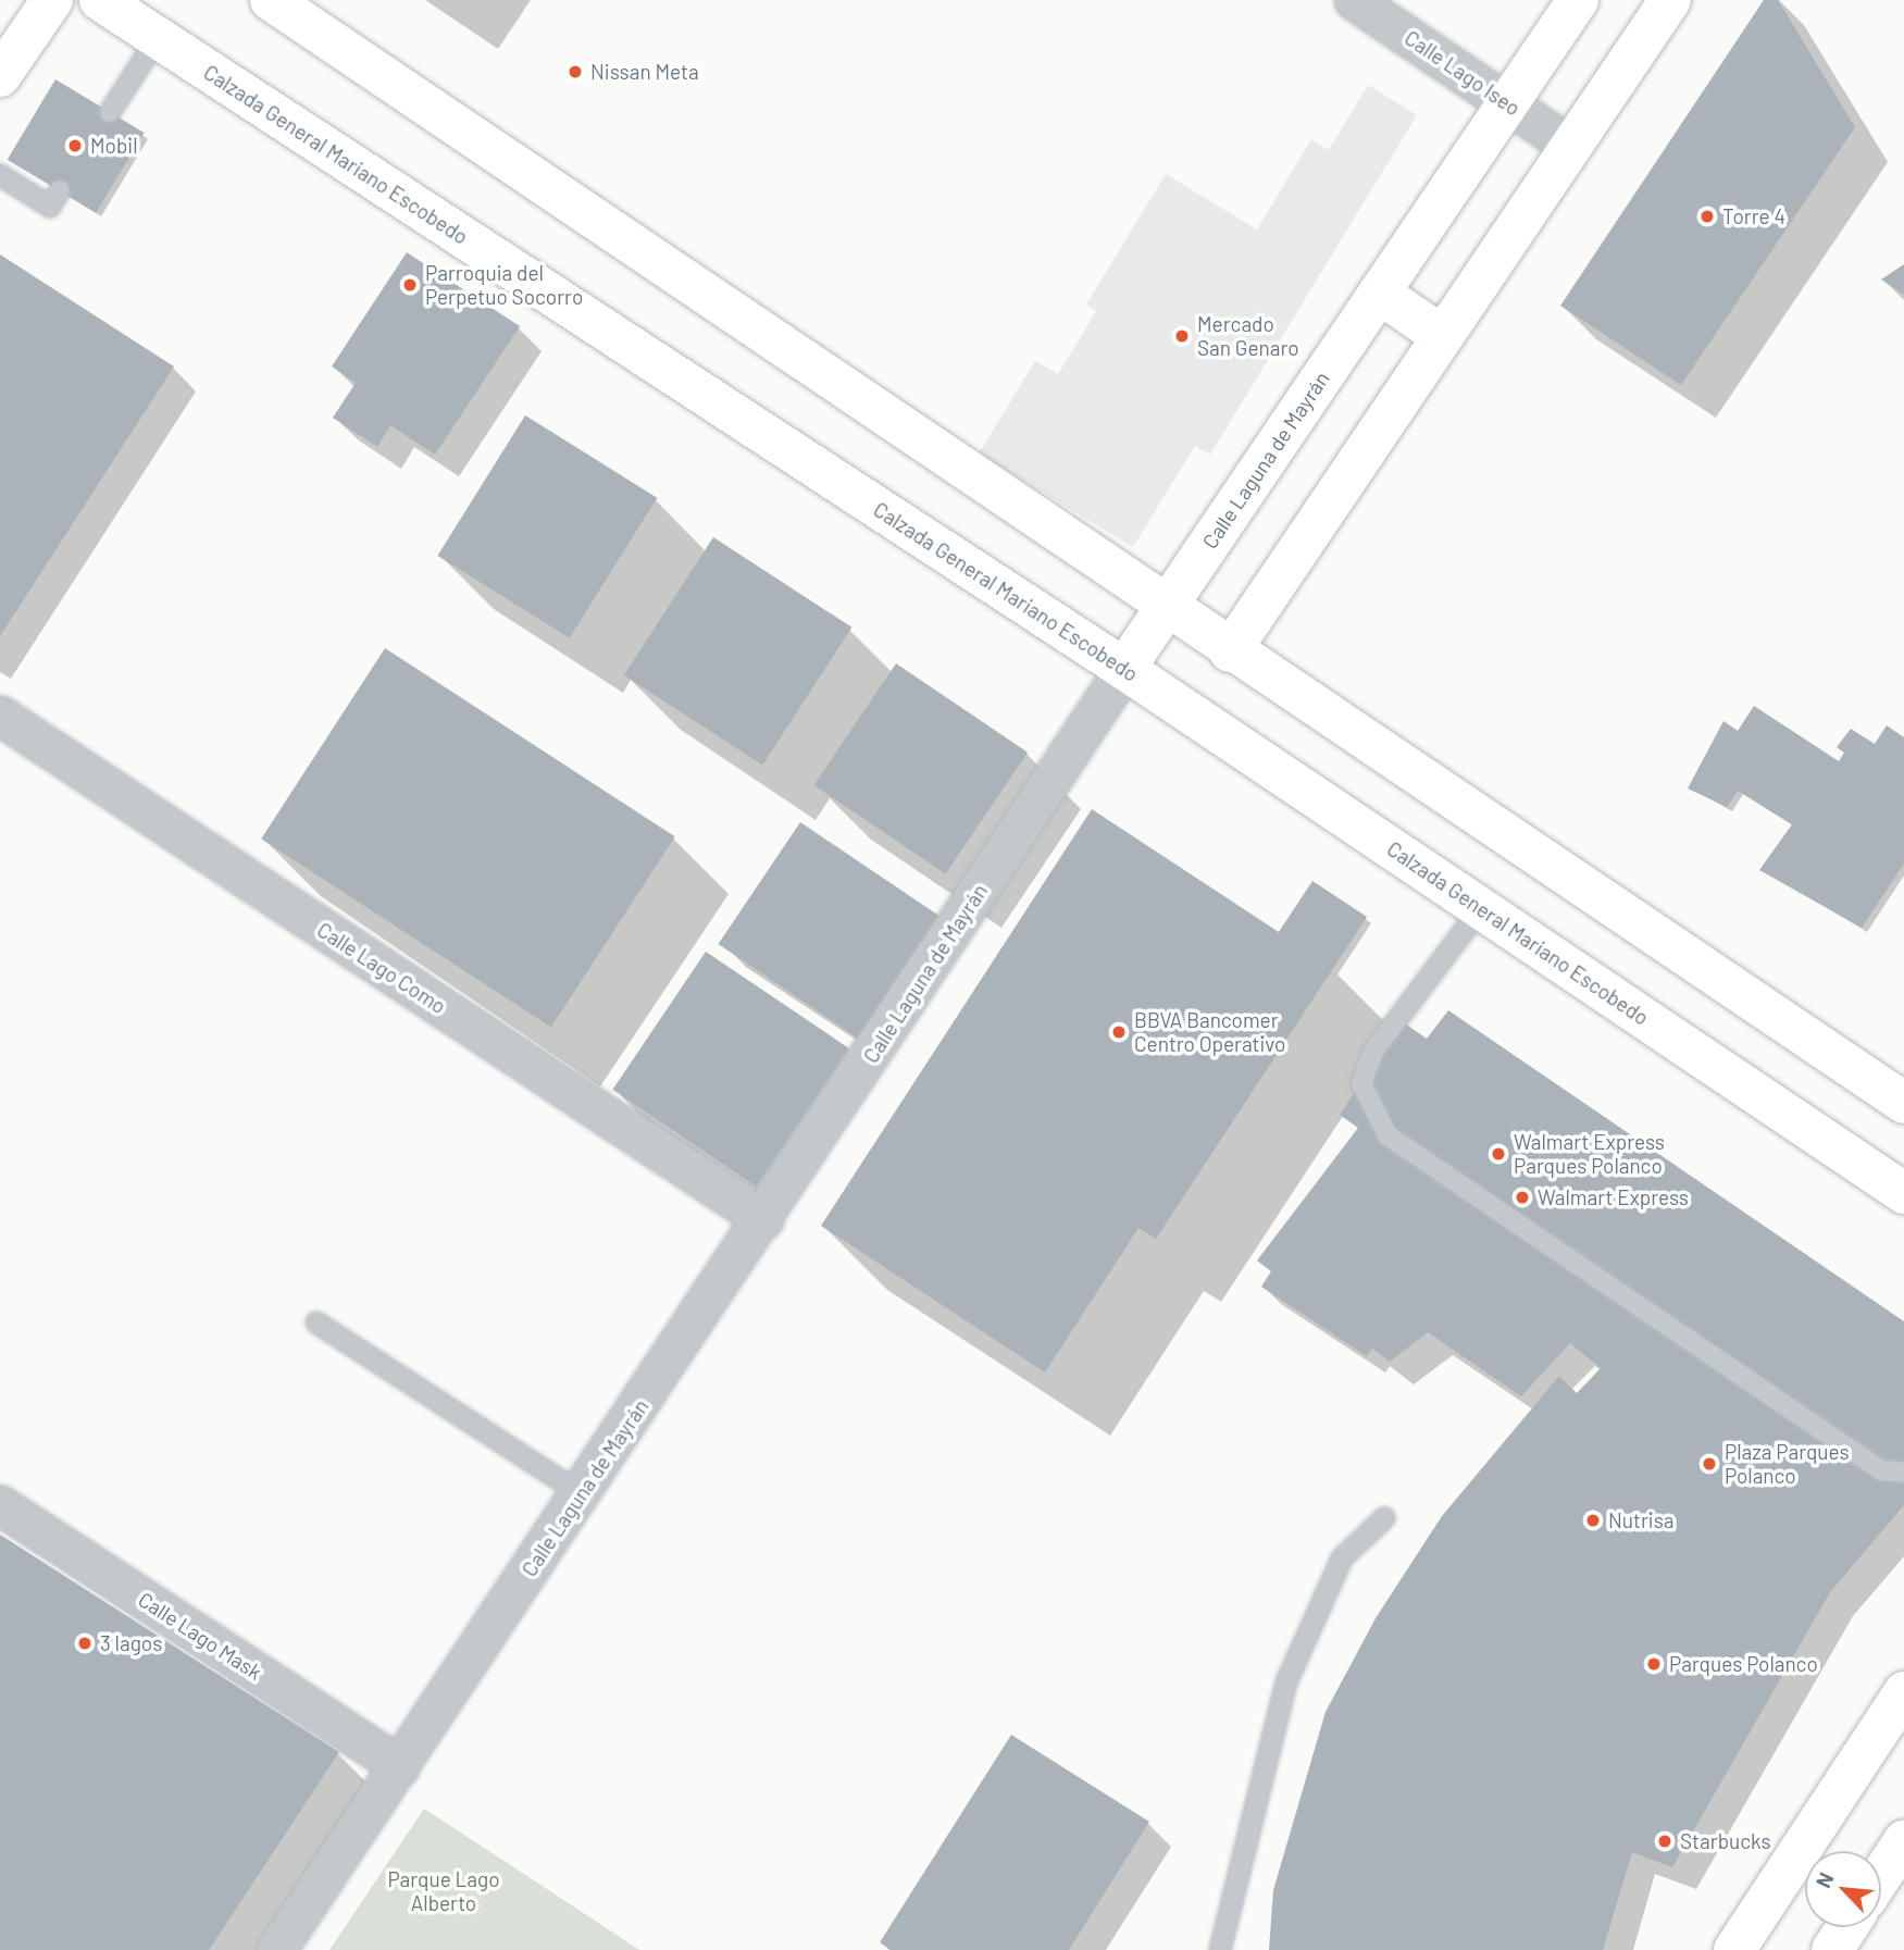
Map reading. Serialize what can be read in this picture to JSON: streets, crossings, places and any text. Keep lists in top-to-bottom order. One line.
{"streets":{"main road":["Calzada General Mariano Escobedo","Calle Laguna de Mayrán"],"street":["Calle Lago Iseo","Calle Lago Como","Calle Lago Mask"]},"crossings":[["Calle Lago Iseo","Calle Laguna de Mayrán"],["Calzada General Mariano Escobedo","Calle Laguna de Mayrán"],["Calle Laguna de Mayrán","Calle Lago Como"],["Calle Laguna de Mayrán","Calle Lago Mask"]],"parks":["Parque Lago Alberto"],"places":["Nissan Meta","Mobil","Torre 4","Parroquia del Perpetuo Socorro","Mercado San Genaro","BBVA Bancomer Centro Operativo","Walmart Express Parques Polanco","Walmart Express","Plaza Parques Polanco","Nutrisa","3 lagos","Parques Polanco","Starbucks"],"north":"top left"}
